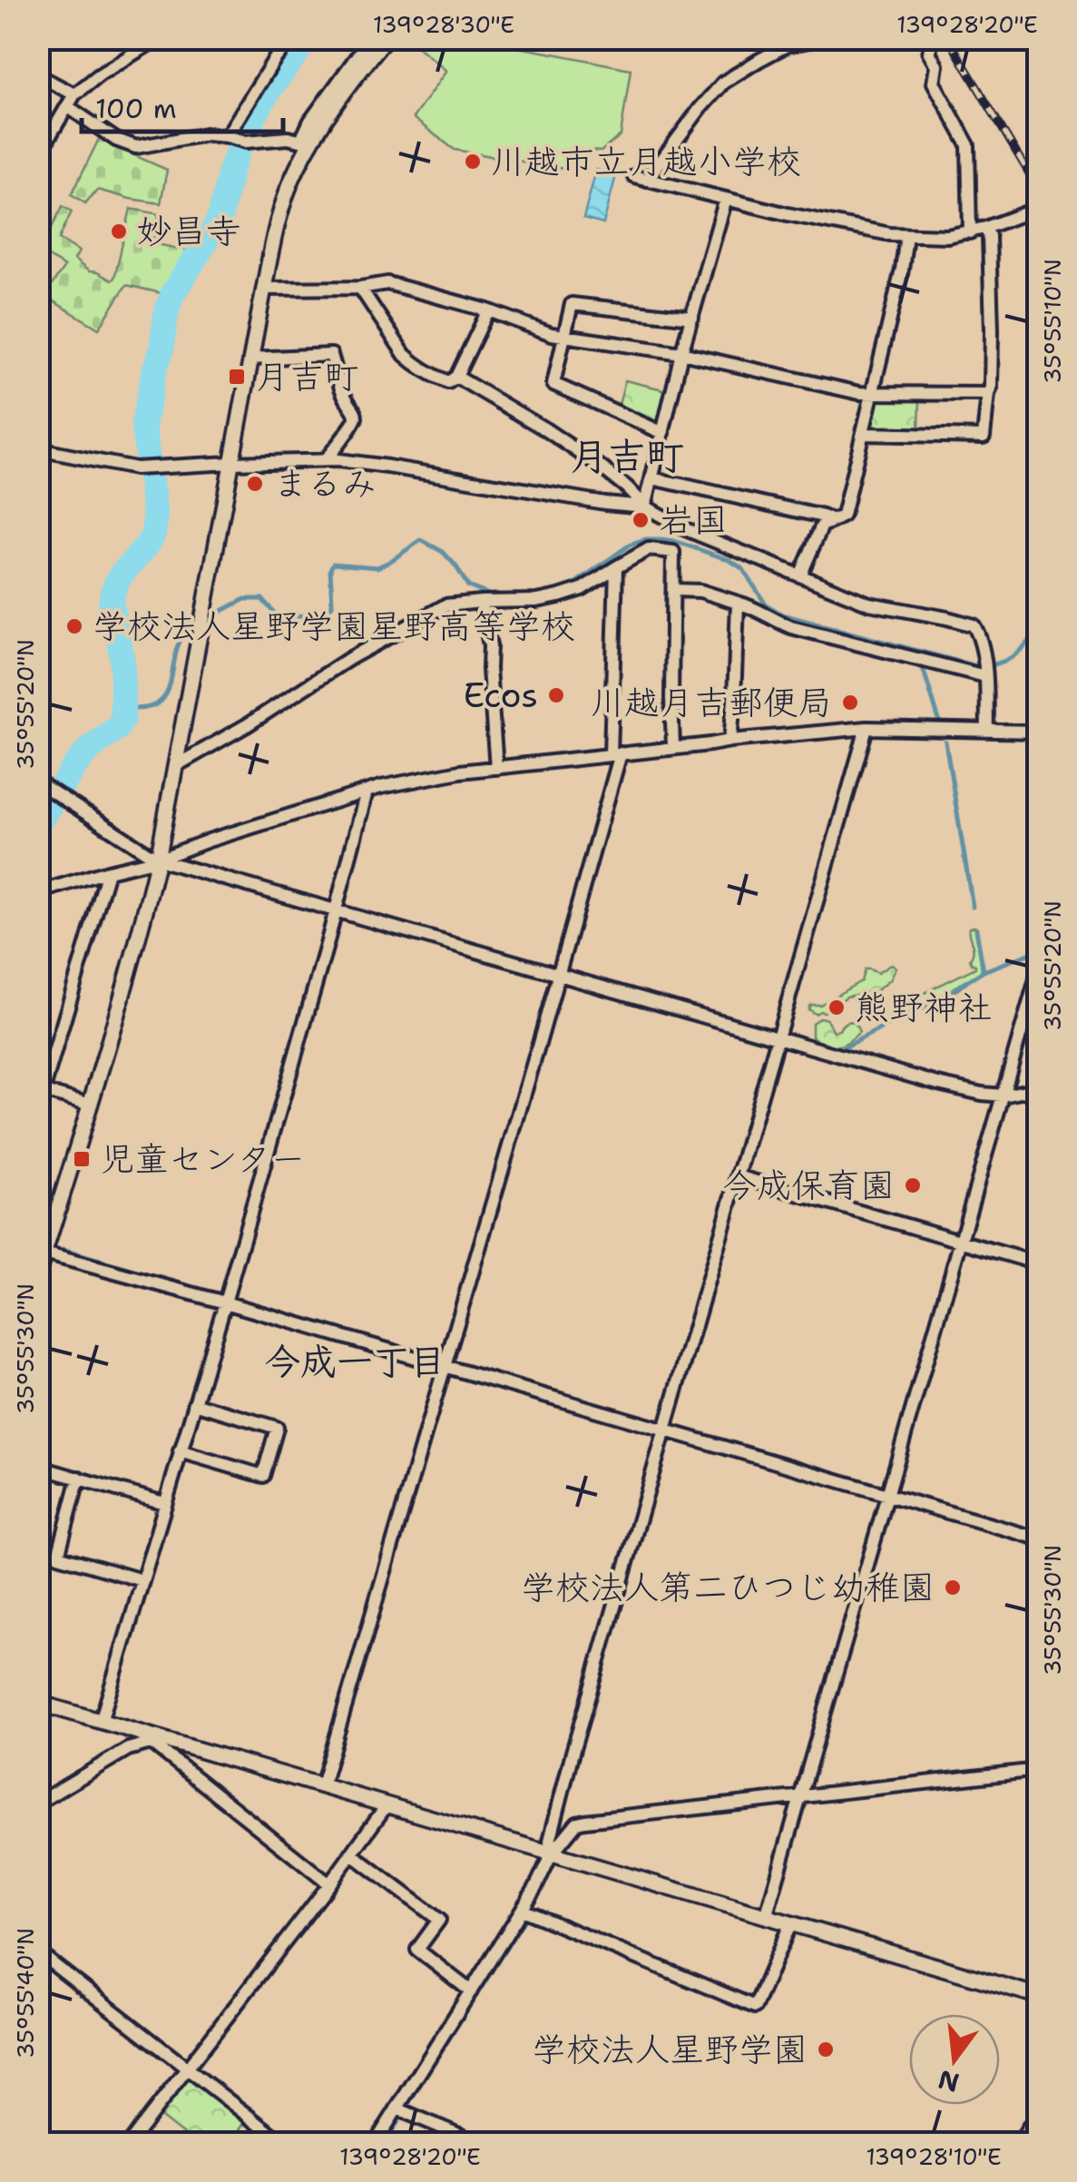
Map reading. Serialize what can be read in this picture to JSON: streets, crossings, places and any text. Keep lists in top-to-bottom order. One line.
{"districts":["月吉町","今成一丁目"],"places":{"other":["川越市立月越小学校","妙昌寺","まるみ","岩国","学校法人星野学園星野高等学校","Ecos","川越月吉郵便局","熊野神社","今成保育園","学校法人第二ひつじ幼稚園","学校法人星野学園"],"transit":["月吉町","児童センター"]},"scale_bar":"100 m","north":"bottom","coordinates":["139°28'30\"E","139°28'20\"E","35°55'10\"N","35°55'20\"N","35°55'30\"N","35°55'40\"N","139°28'10\"E"]}
